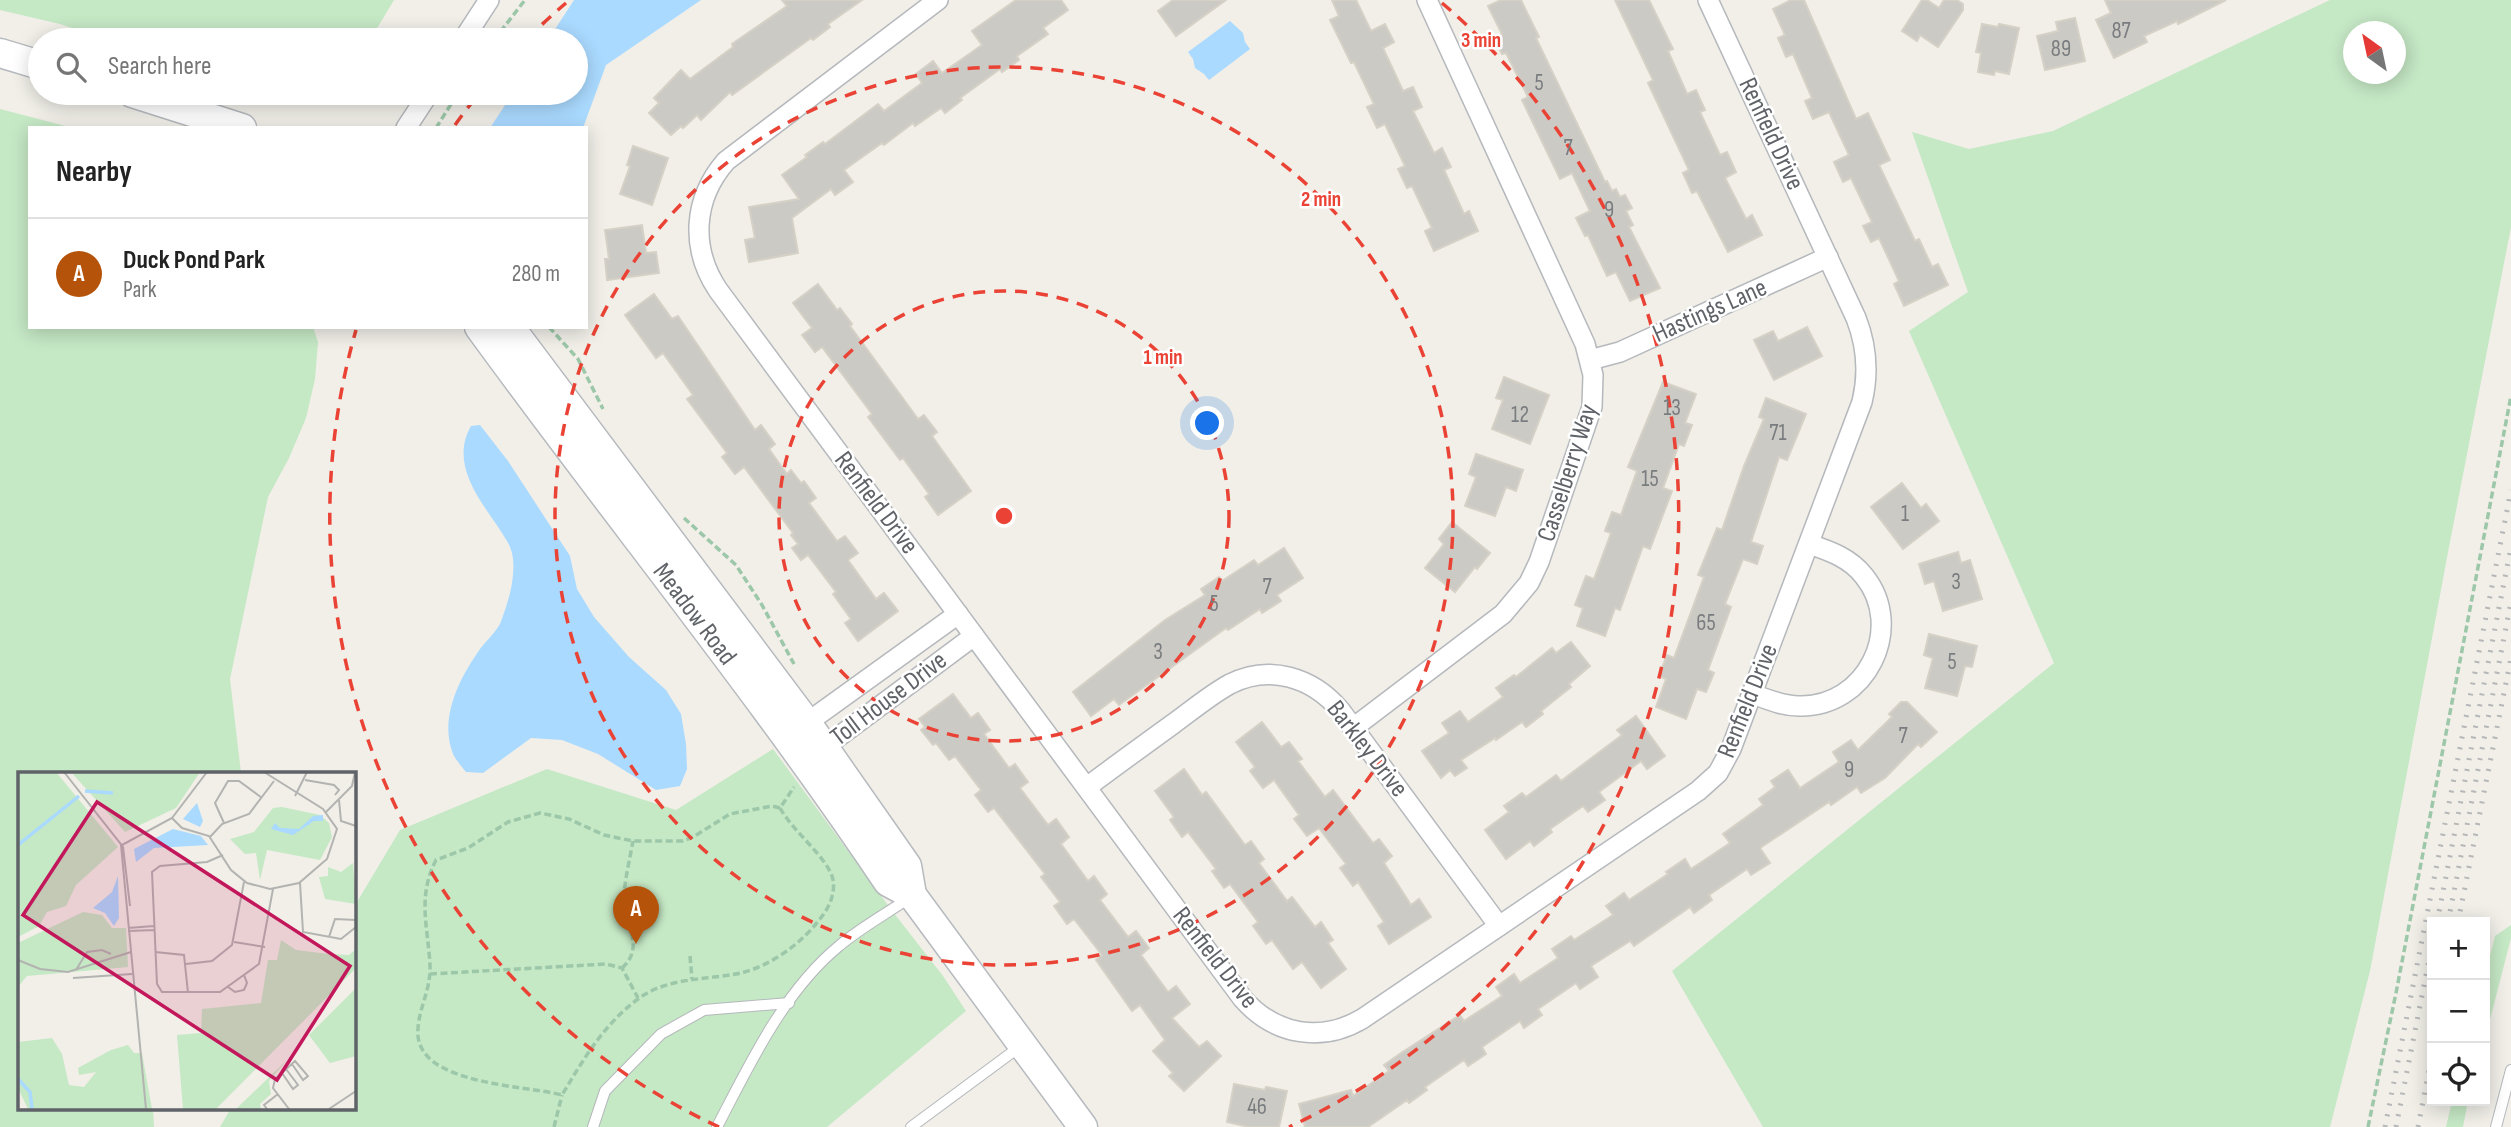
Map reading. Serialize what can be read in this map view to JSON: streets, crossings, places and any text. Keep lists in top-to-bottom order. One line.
{"streets":{"street":["Renfield Drive","Hastings Lane","Casselberry Way","Meadow Road","Toll House Drive","Barkley Drive"]},"crossings":[["Renfield Drive","Hastings Lane"],["Renfield Drive","Toll House Drive"],["Renfield Drive","Barkley Drive"],["Hastings Lane","Casselberry Way"],["Casselberry Way","Barkley Drive"],["Meadow Road","Toll House Drive"]],"house_numbers":["87","89","5","7","9","13","12","71","15","1","3","7","5","65","3","5","7","9","46"],"north":"top left","page":{"search":"Search here","heading":"Nearby","list":[{"mark":"A","name":"Duck Pond Park","note":"Park","value":"280 m"}],"pins":"A","map_buttons":["+","−"]},"rings":["3 min","2 min","1 min"]}
